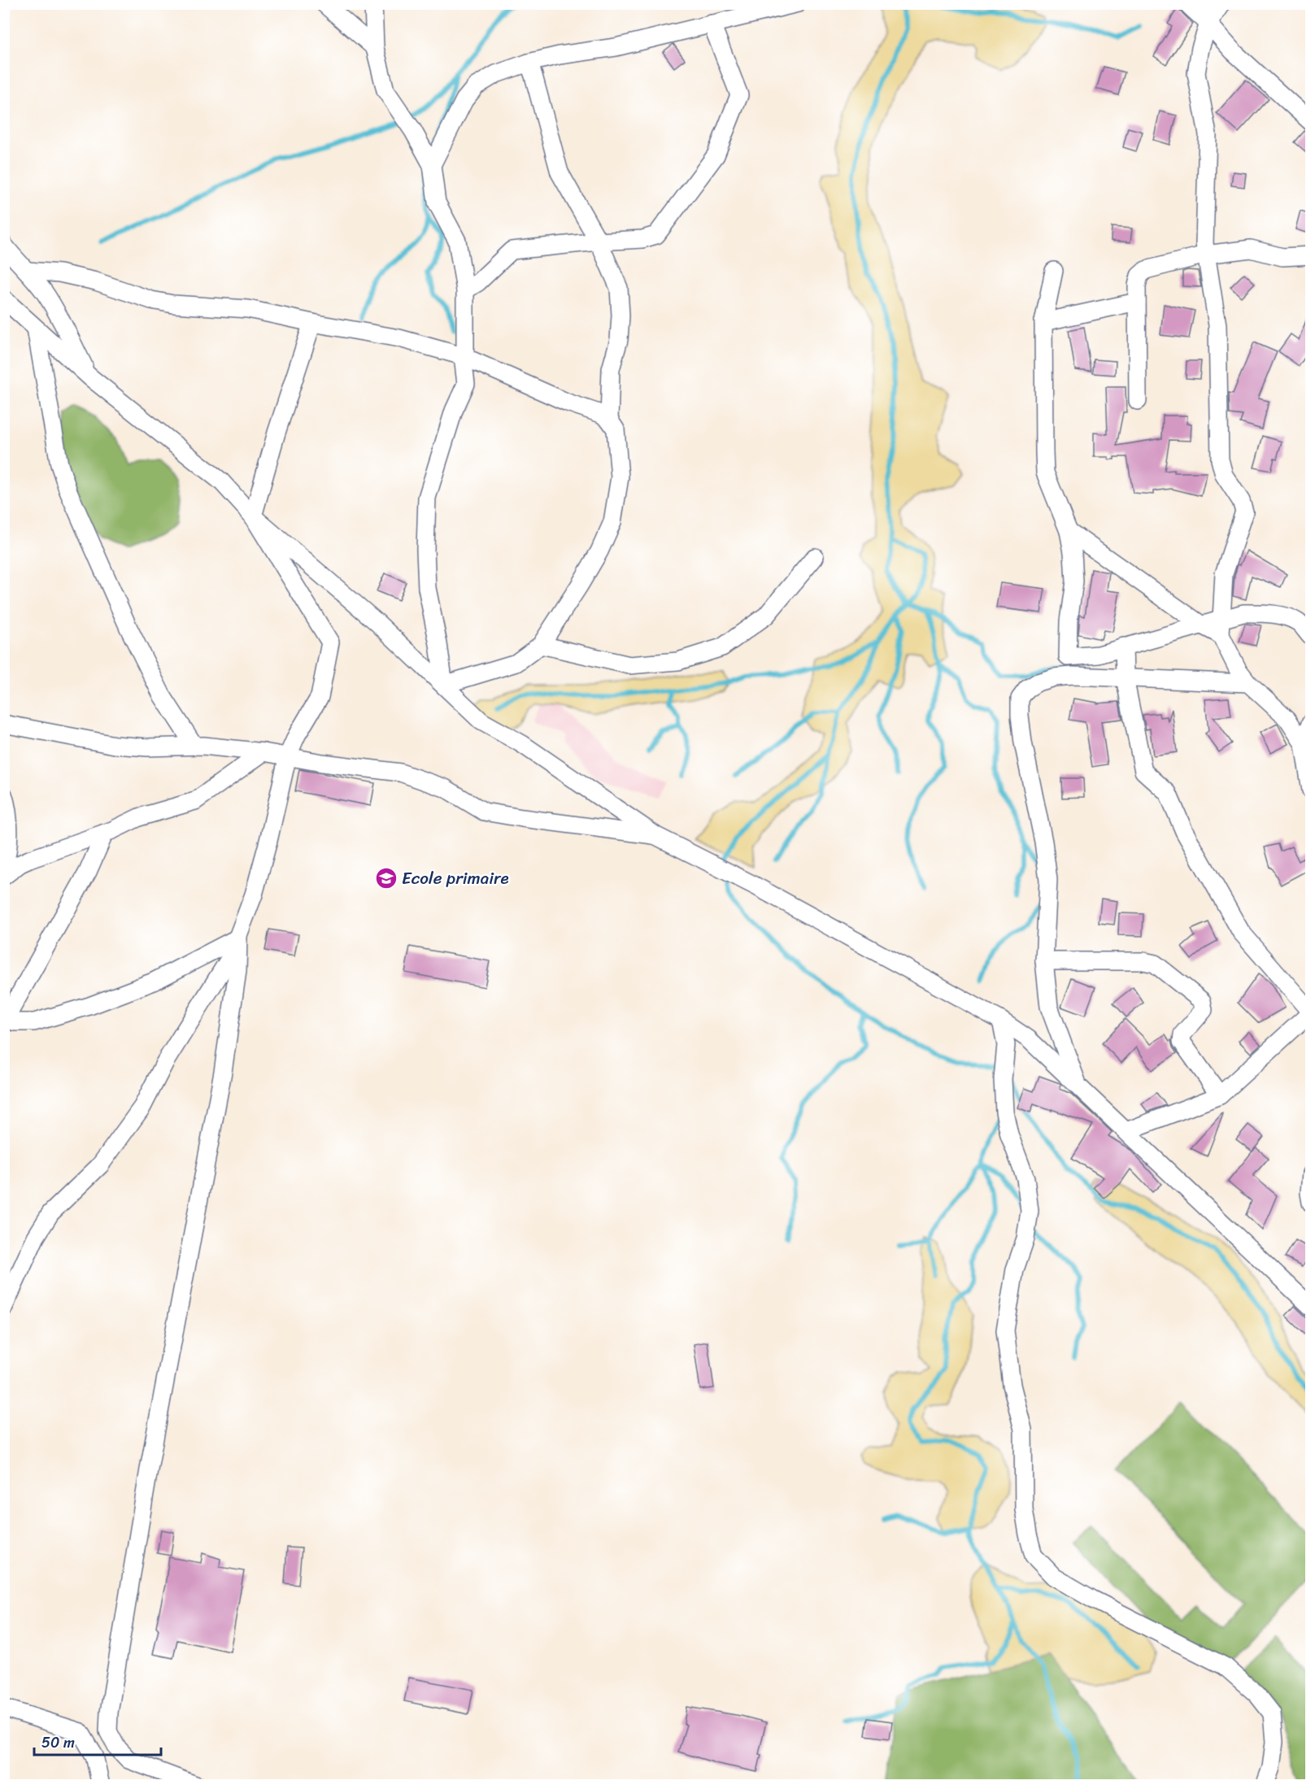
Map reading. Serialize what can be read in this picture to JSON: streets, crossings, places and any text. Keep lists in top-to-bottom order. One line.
{"places":{"school or university":["Ecole primaire"]},"scale_bar":"50 m"}
